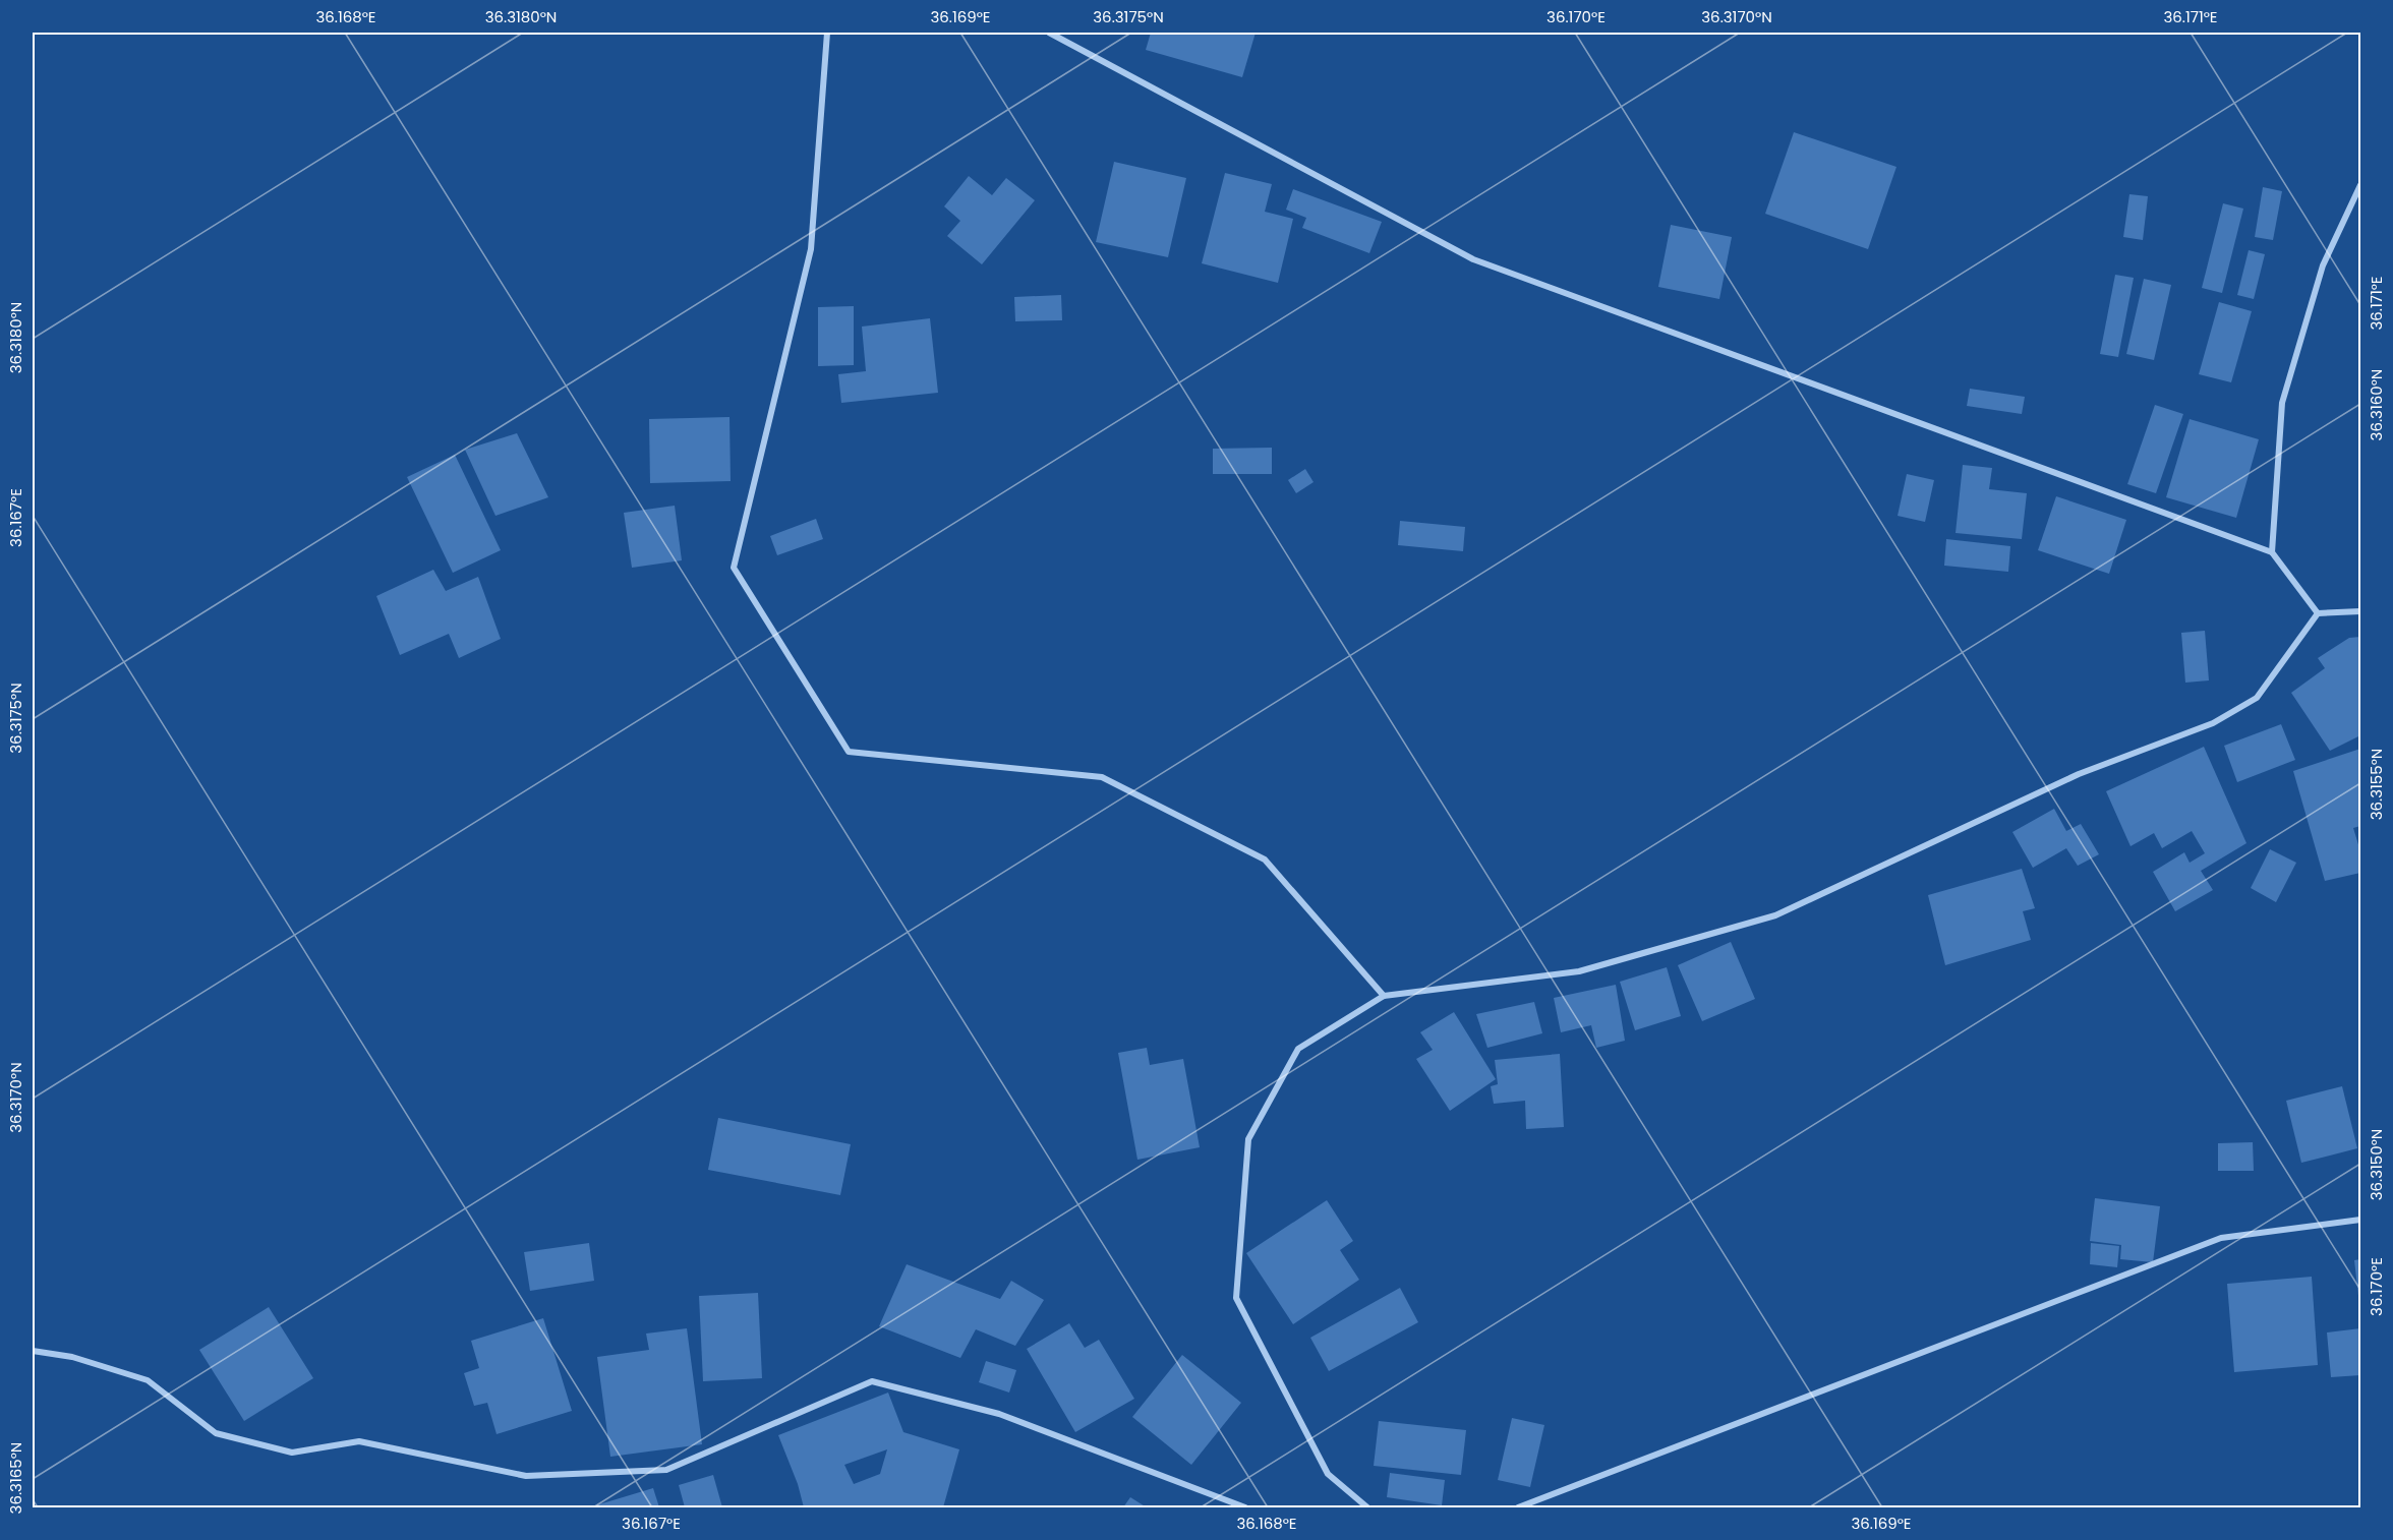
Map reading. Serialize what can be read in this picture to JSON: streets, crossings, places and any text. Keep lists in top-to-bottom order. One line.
{"coordinates":["36.168°E","36.3180°N","36.169°E","36.3175°N","36.170°E","36.3170°N","36.171°E","36.3160°N","36.167°E","36.3155°N","36.3150°N","36.3165°N"]}
